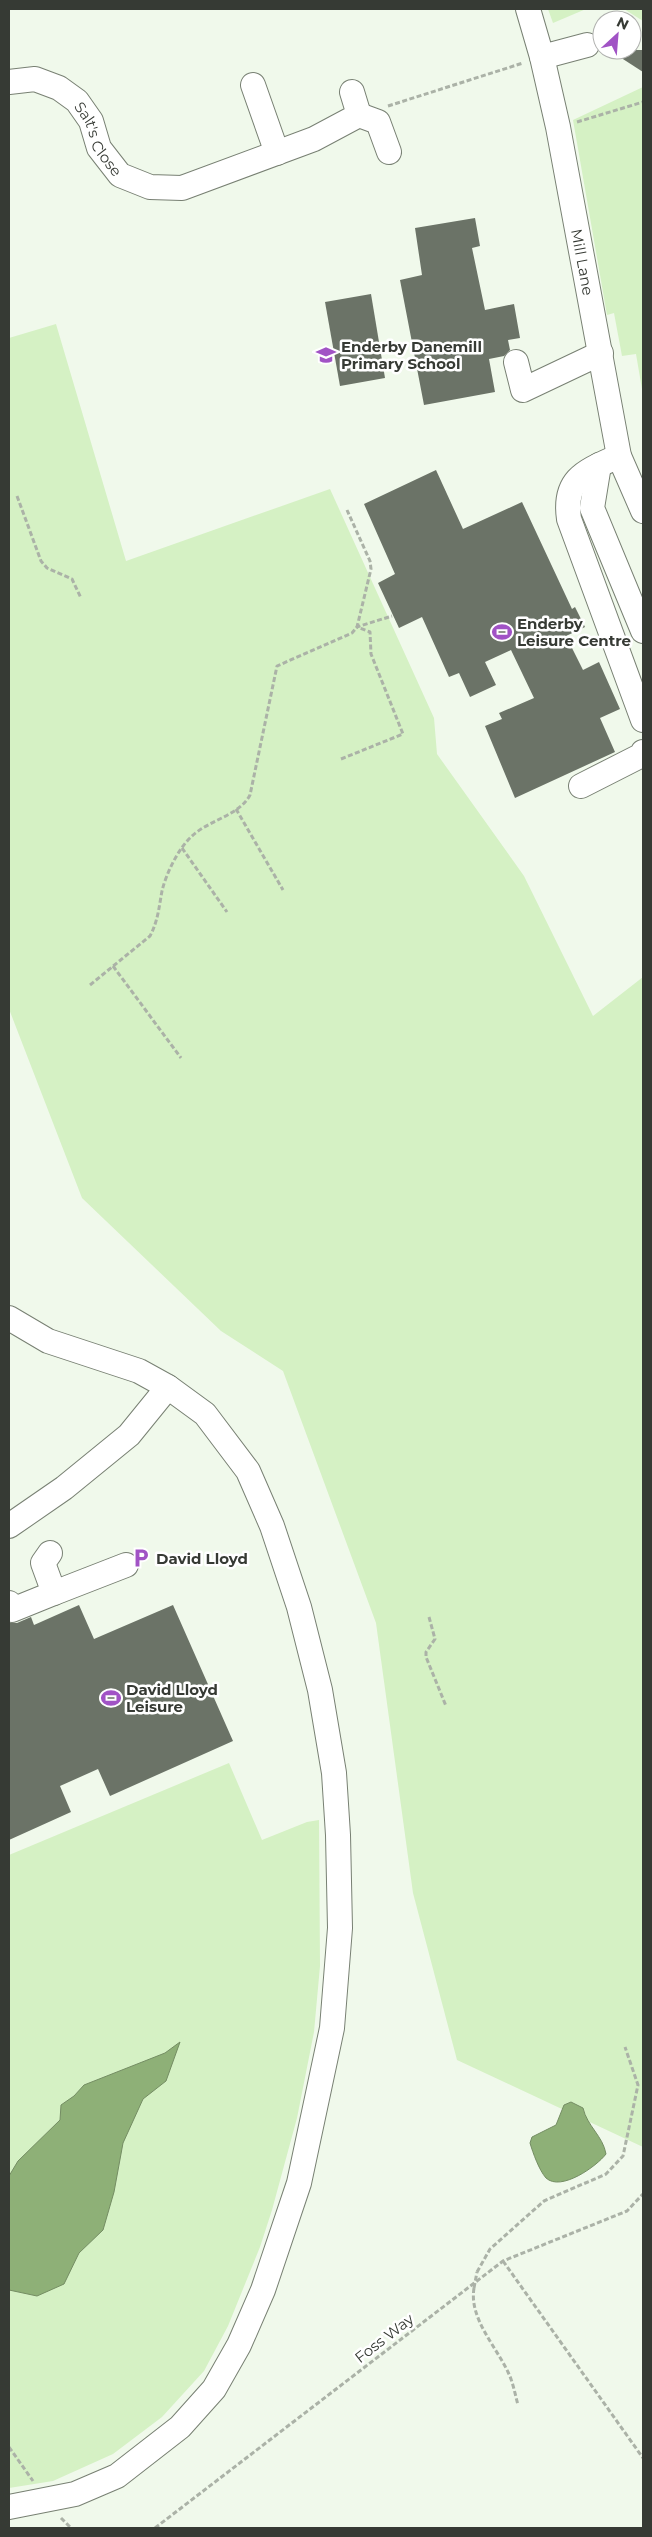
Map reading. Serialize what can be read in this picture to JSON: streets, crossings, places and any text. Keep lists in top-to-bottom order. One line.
{"streets":{"street":["Salt's Close","Mill Lane"],"path":["Foss Way"]},"places":{"school or university":["Enderby Danemill Primary School"],"sports":["Enderby Leisure Centre","David Lloyd Leisure"],"parking":["David Lloyd"]},"north":"top right"}
